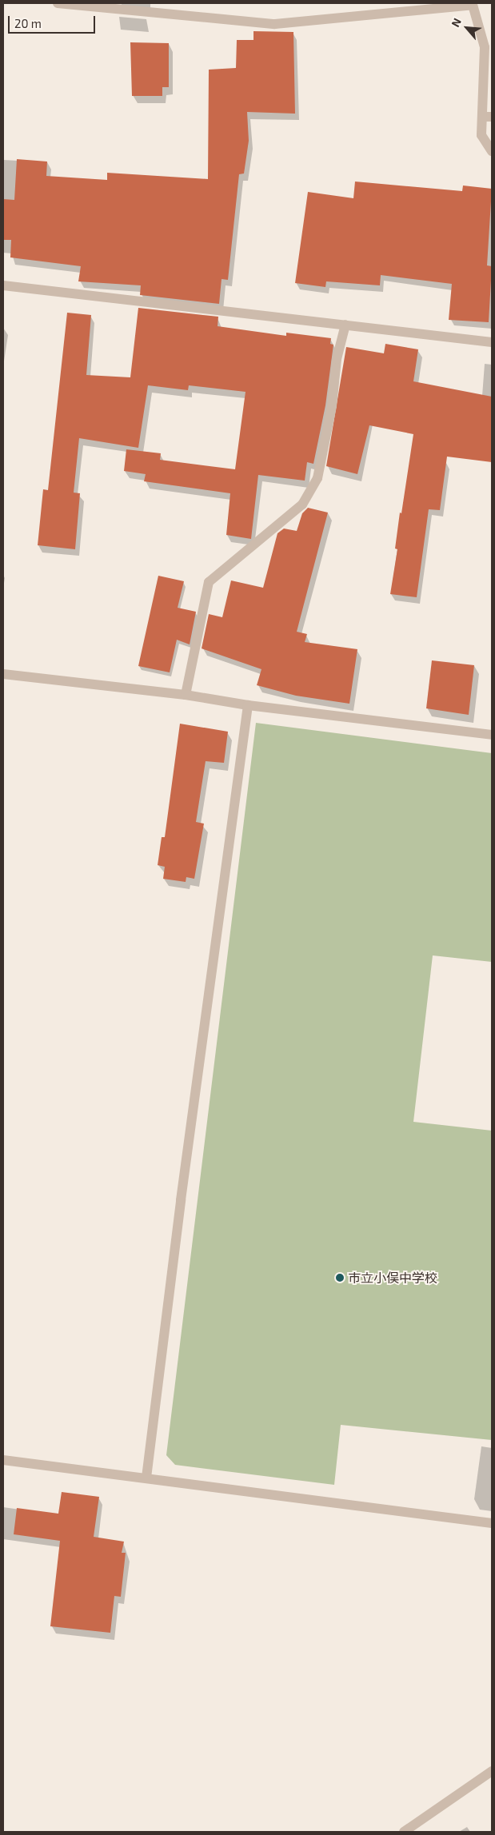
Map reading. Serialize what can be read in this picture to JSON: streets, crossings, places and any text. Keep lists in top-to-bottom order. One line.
{"places":["市立小俣中学校"],"scale_bar":"20 m","north":"top left"}
